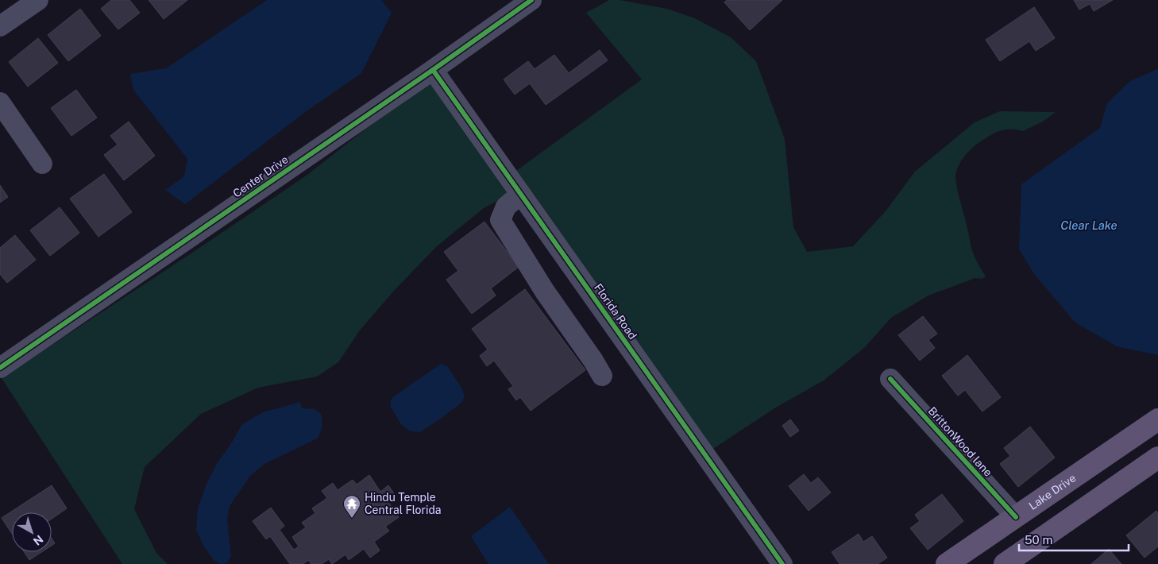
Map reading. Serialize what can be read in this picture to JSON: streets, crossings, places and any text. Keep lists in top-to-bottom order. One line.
{"streets":{"main road":["Lake Drive"],"street":["Center Drive","Florida Road","BrittonWood lane"]},"crossings":[["Center Drive","Florida Road"],["BrittonWood lane","Lake Drive"]],"water":["Clear Lake"],"places":{"temple":["Hindu Temple Central Florida"]},"scale_bar":"50 m","north":"bottom right"}
